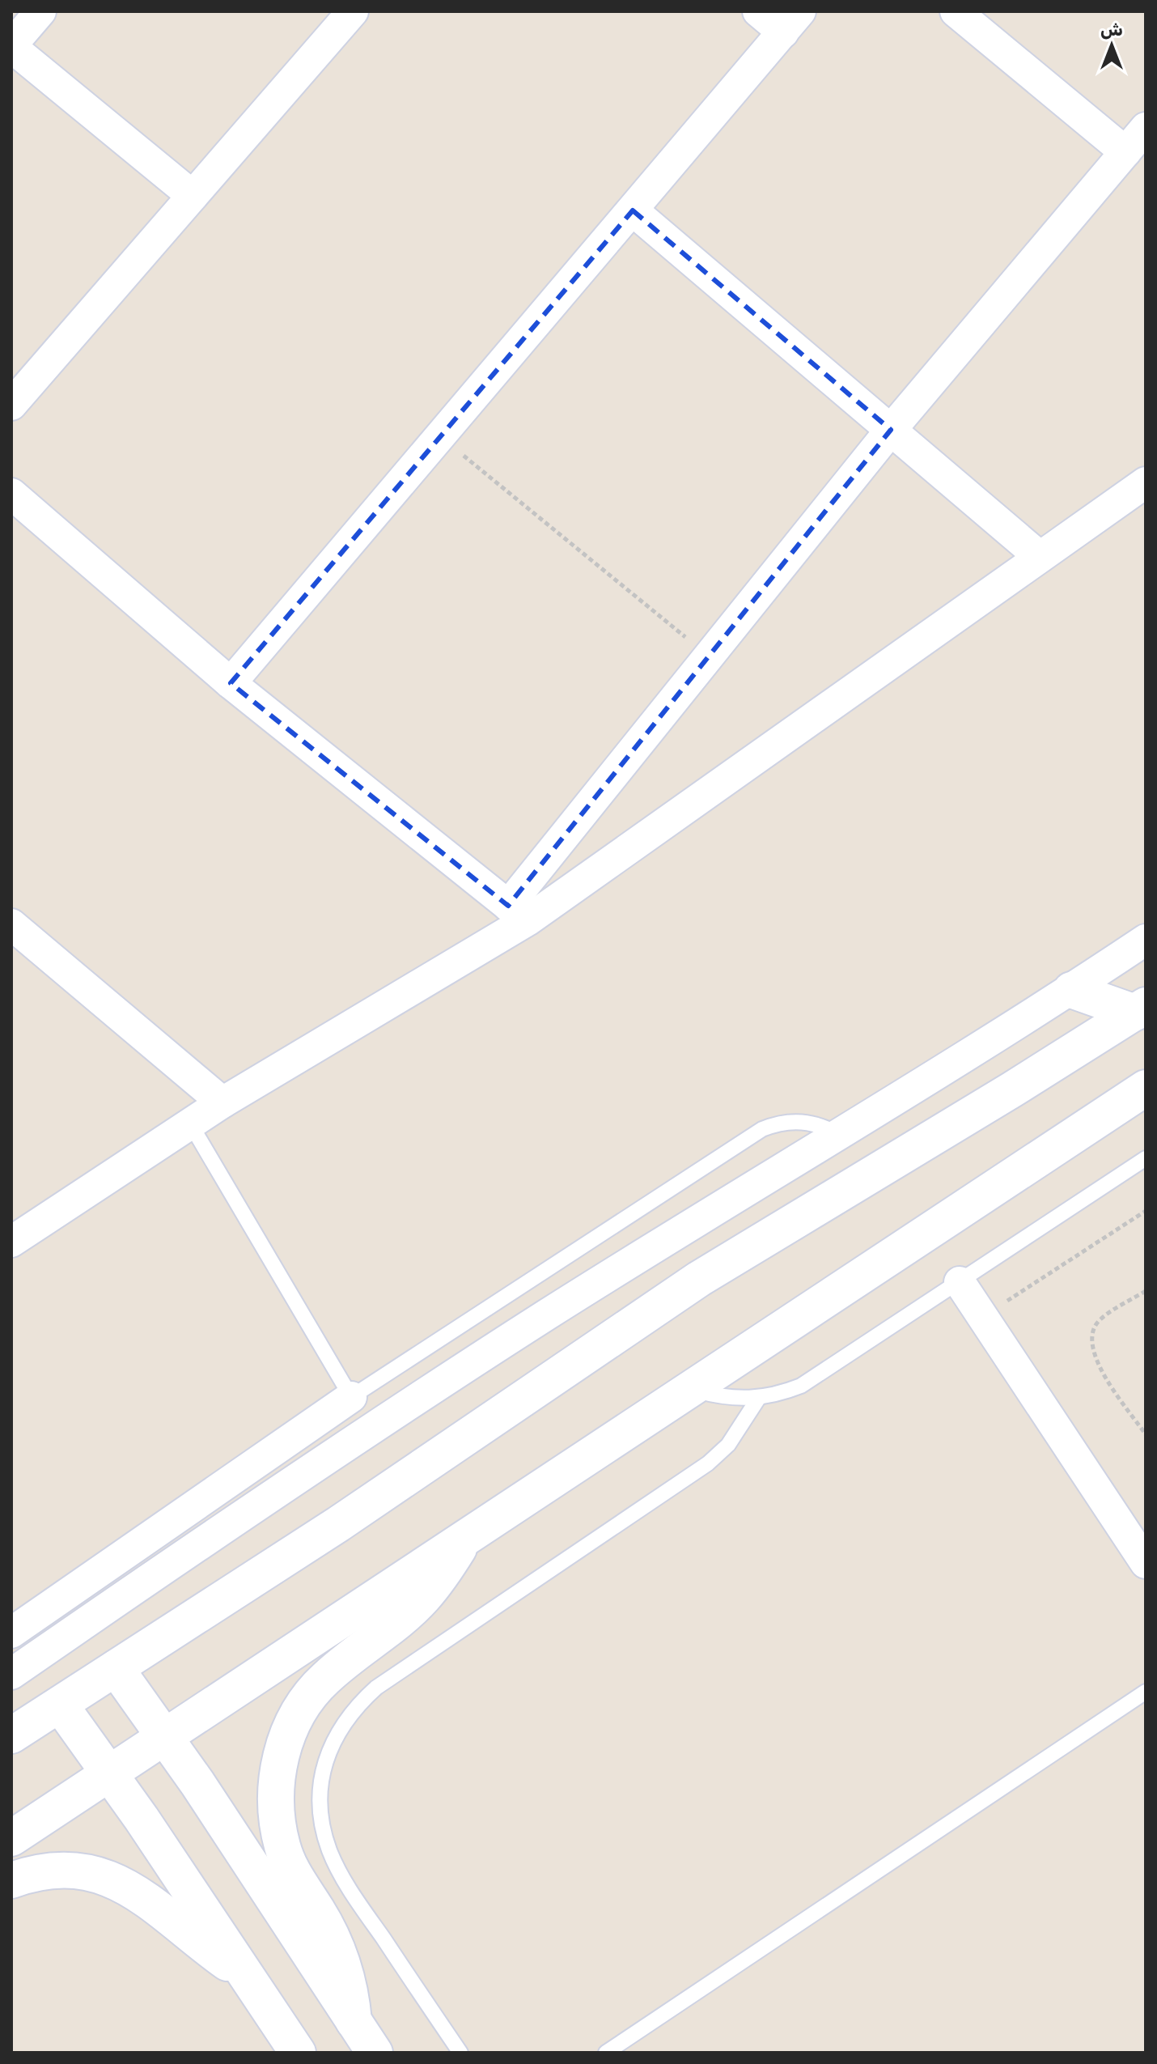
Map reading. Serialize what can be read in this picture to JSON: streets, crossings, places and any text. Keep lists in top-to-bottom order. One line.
{"north":"top"}
